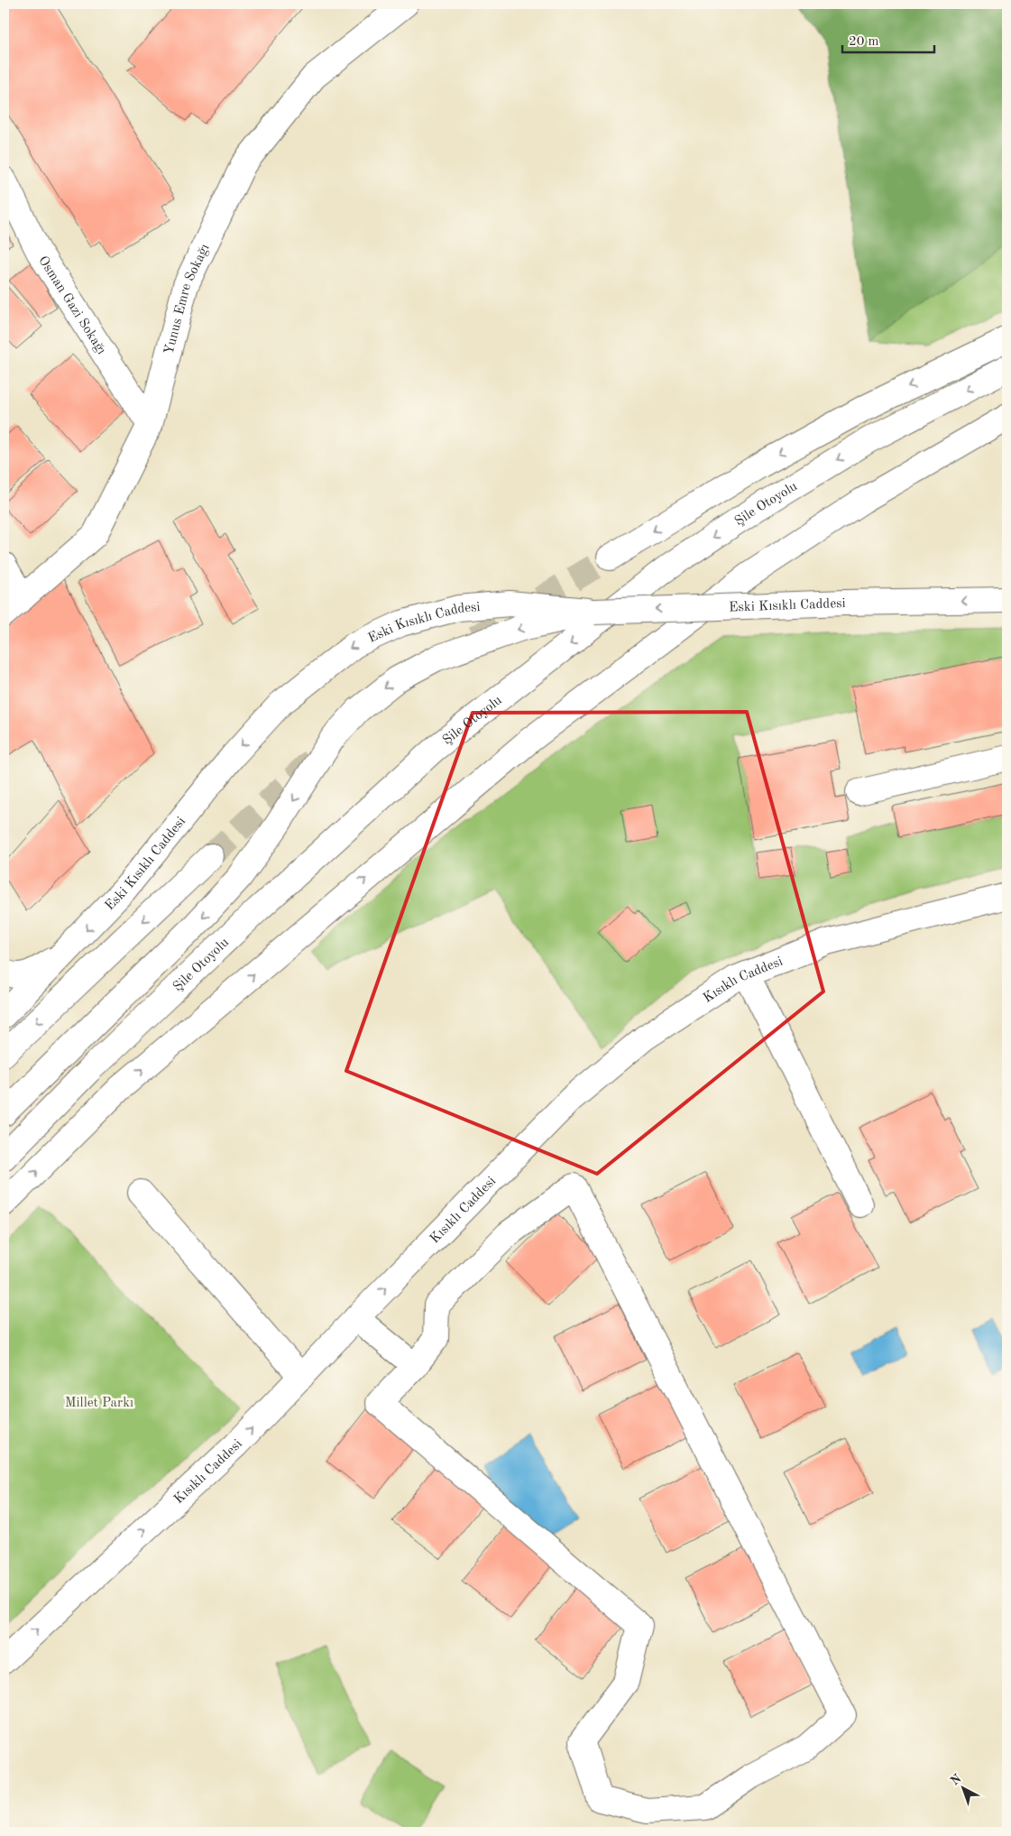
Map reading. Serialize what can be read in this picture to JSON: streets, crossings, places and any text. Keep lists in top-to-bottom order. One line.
{"streets":{"main road":["Yunus Emre Sokağı","Osman Gazi Sokağı","Şile Otoyolu","Eski Kısıklı Caddesi","Kısıklı Caddesi"]},"crossings":[["Yunus Emre Sokağı","Osman Gazi Sokağı"]],"one_way":["Kısıklı Caddesi"],"parks":["Millet Parkı"],"scale_bar":"20 m","north":"top left"}
